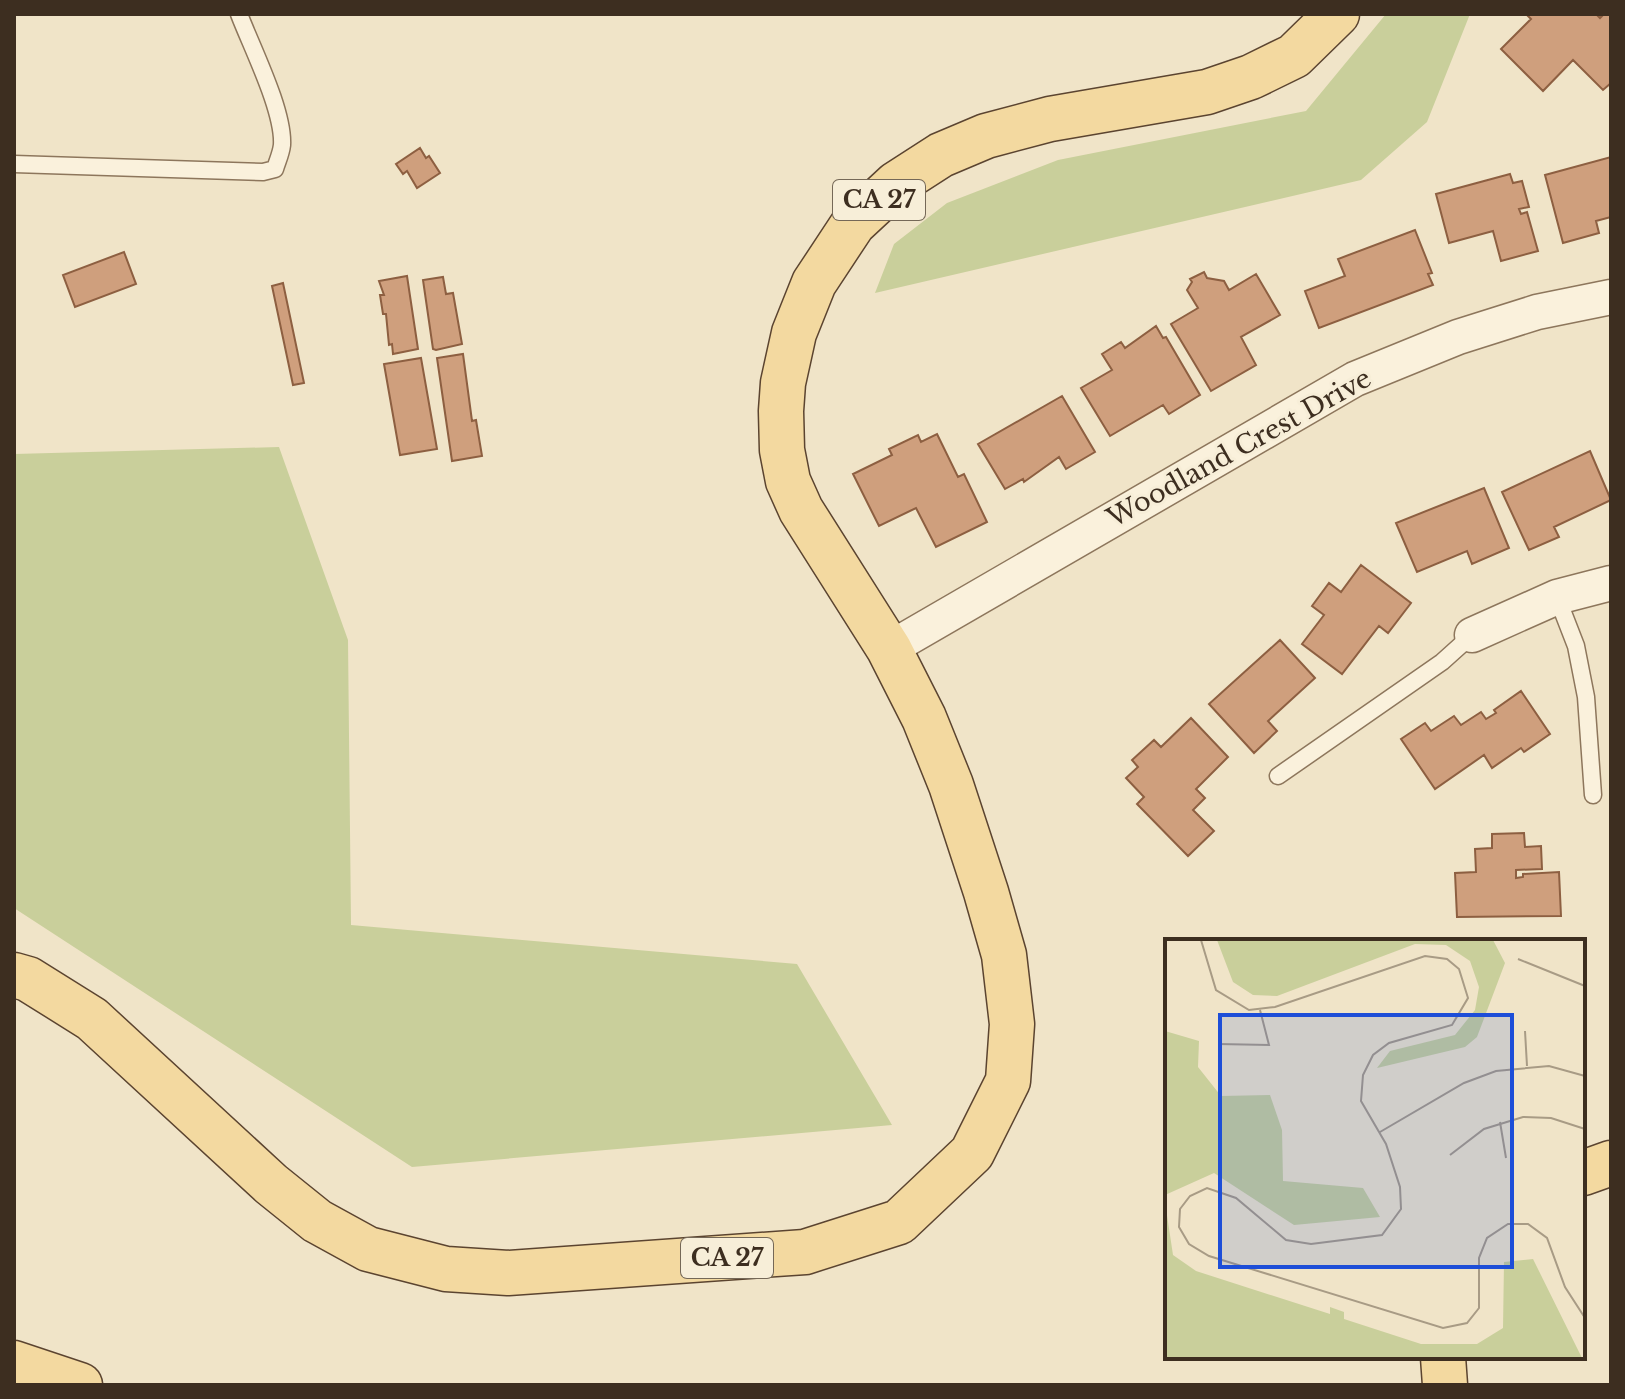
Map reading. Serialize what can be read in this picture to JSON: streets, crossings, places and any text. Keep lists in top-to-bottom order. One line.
{"streets":{"main road":["CA 27"],"street":["Woodland Crest Drive"]},"crossings":[["CA 27","Woodland Crest Drive"]]}
